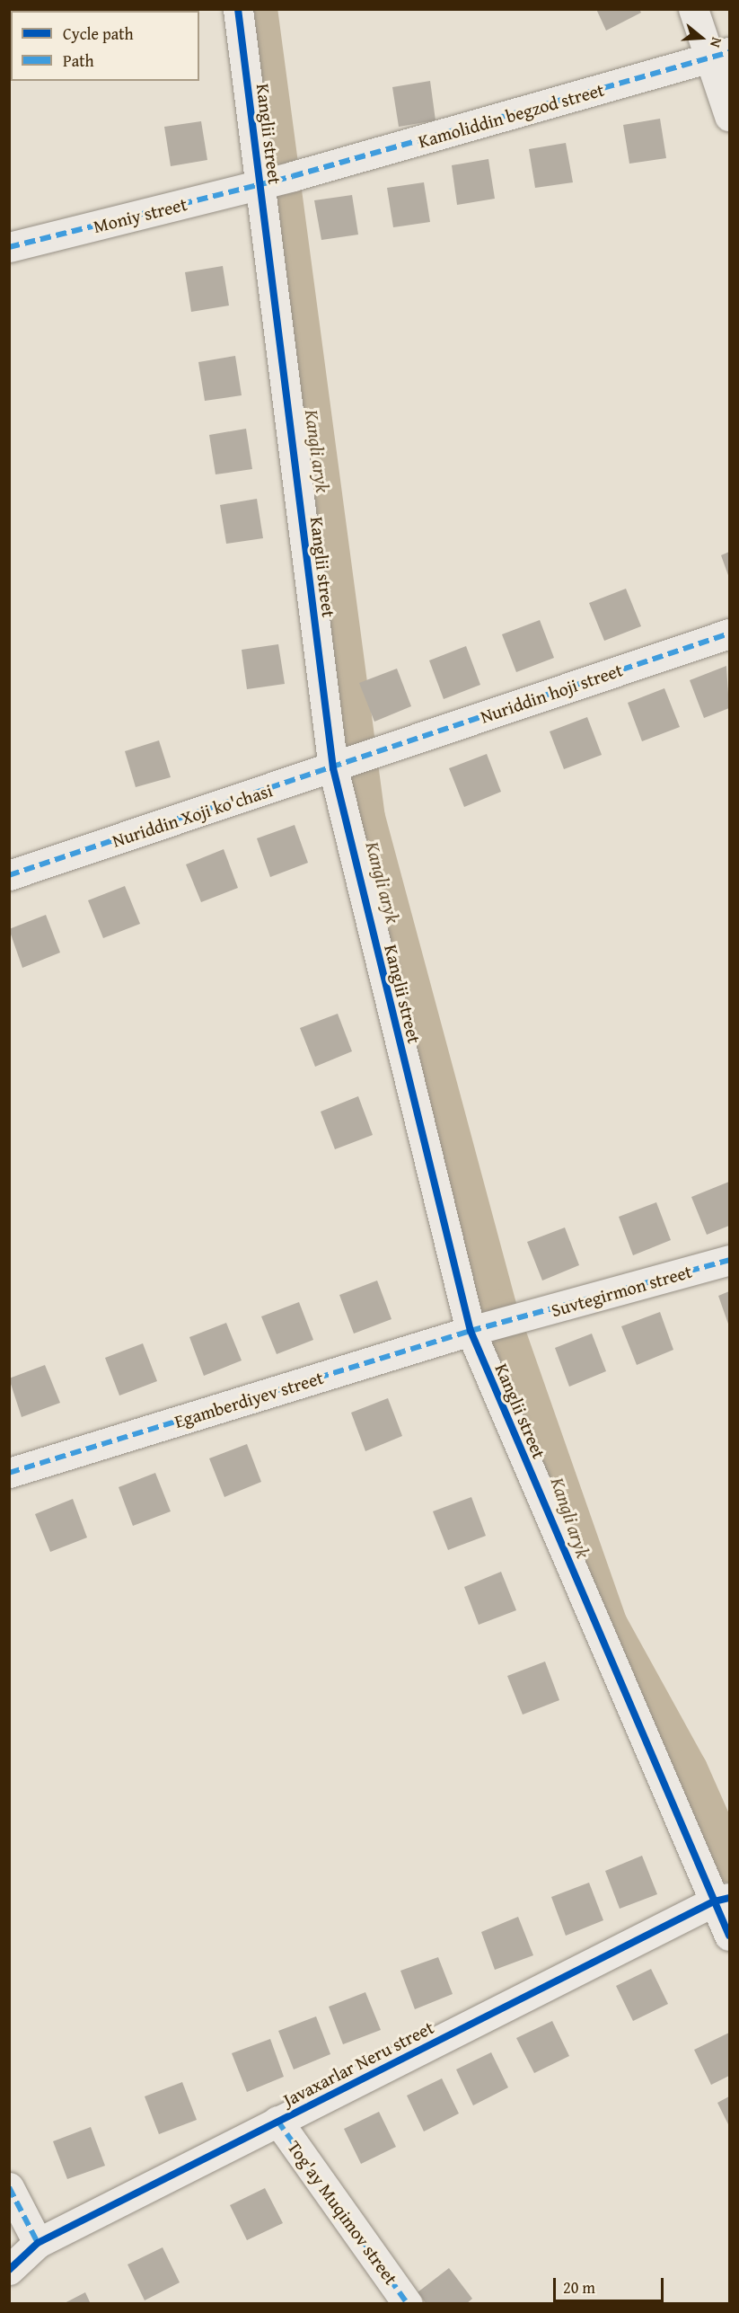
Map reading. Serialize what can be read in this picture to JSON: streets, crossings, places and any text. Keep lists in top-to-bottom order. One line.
{"streets":{"street":["Kamoliddin begzod street","Kanglii street","Moniy street","Nuriddin hoji street","Nuriddin Xoji ko'chasi","Suvtegirmon street","Egamberdiyev street","Javaxarlar Neru street","Tog'ay Muqimov street"]},"crossings":[["Kamoliddin begzod street","Kanglii street"],["Kamoliddin begzod street","Moniy street"],["Kanglii street","Moniy street"],["Kanglii street","Nuriddin hoji street"],["Kanglii street","Nuriddin Xoji ko'chasi"],["Kanglii street","Suvtegirmon street"],["Kanglii street","Egamberdiyev street"],["Kanglii street","Javaxarlar Neru street"],["Nuriddin hoji street","Nuriddin Xoji ko'chasi"],["Suvtegirmon street","Egamberdiyev street"],["Javaxarlar Neru street","Tog'ay Muqimov street"]],"water":["Kangli aryk"],"legend":["Cycle path","Path"],"scale_bar":"20 m","north":"right"}
